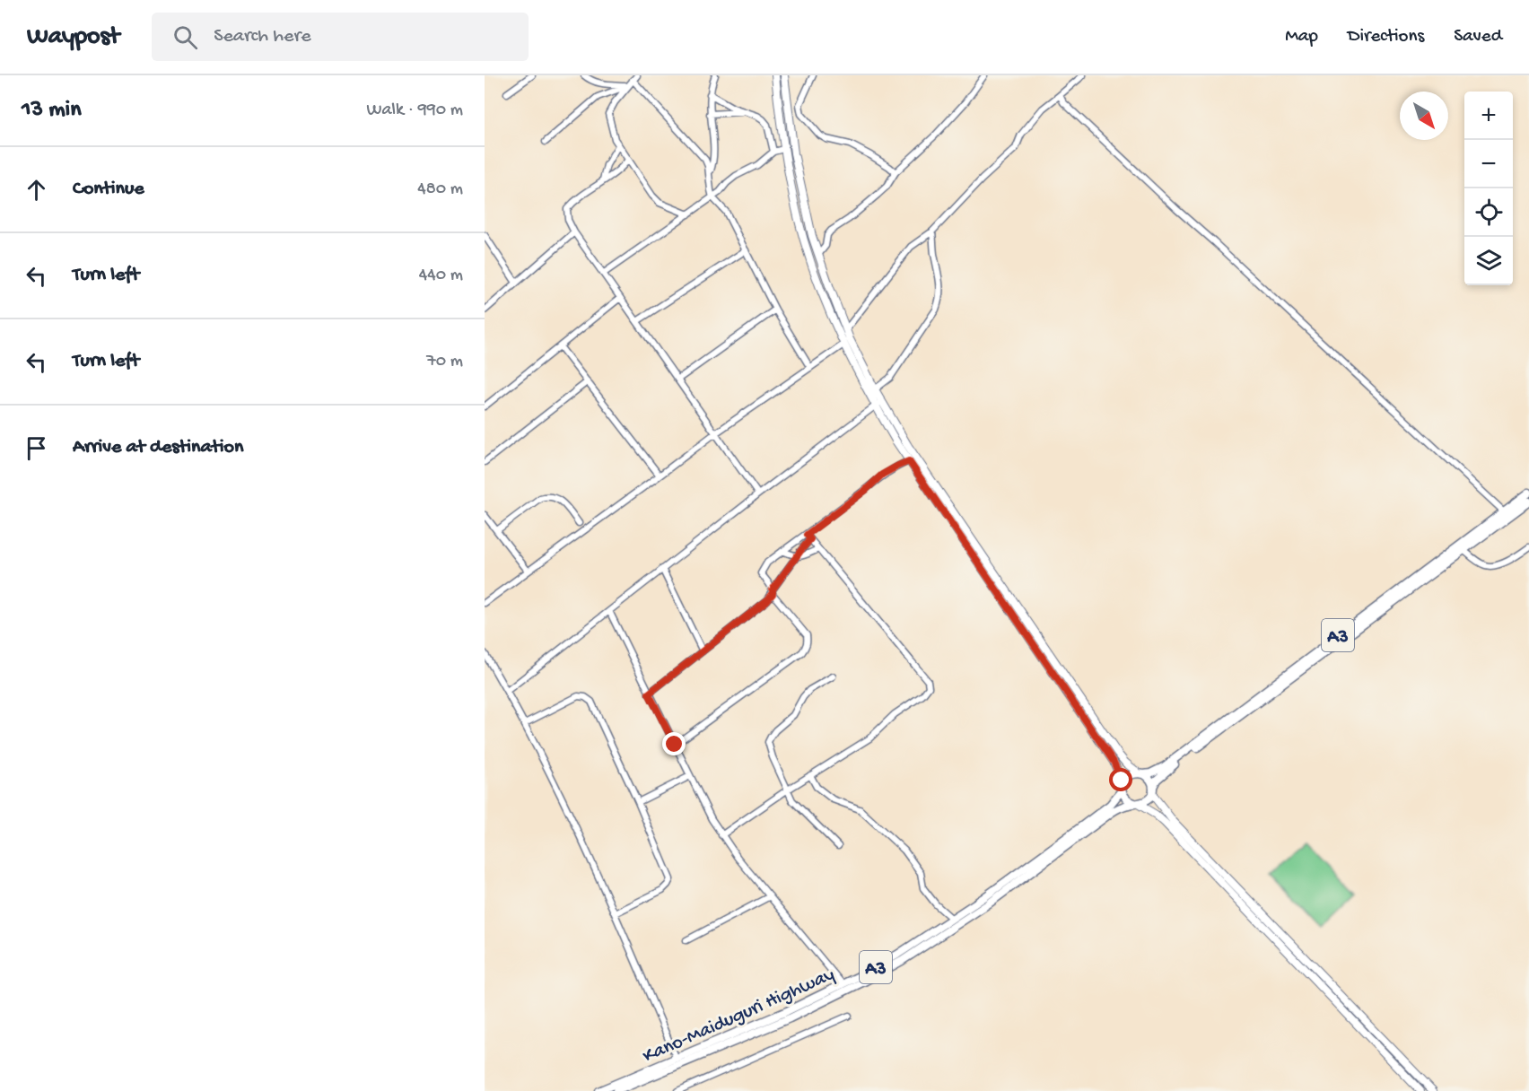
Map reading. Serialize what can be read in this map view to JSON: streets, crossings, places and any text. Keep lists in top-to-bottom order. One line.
{"streets":{"highway":["A3","Kano-Maiduguri Highway"]},"crossings":[["A3","Kano-Maiduguri Highway"]],"north":"bottom right","page":{"header":"Waypost","search":"Search here","nav":["Map","Directions","Saved"],"heading":["13 min","Walk · 990 m"],"map_buttons":["+","−"],"list":[["Continue","480 m"],["Turn left","440 m"],["Turn left","70 m"],"Arrive at destination"]}}
